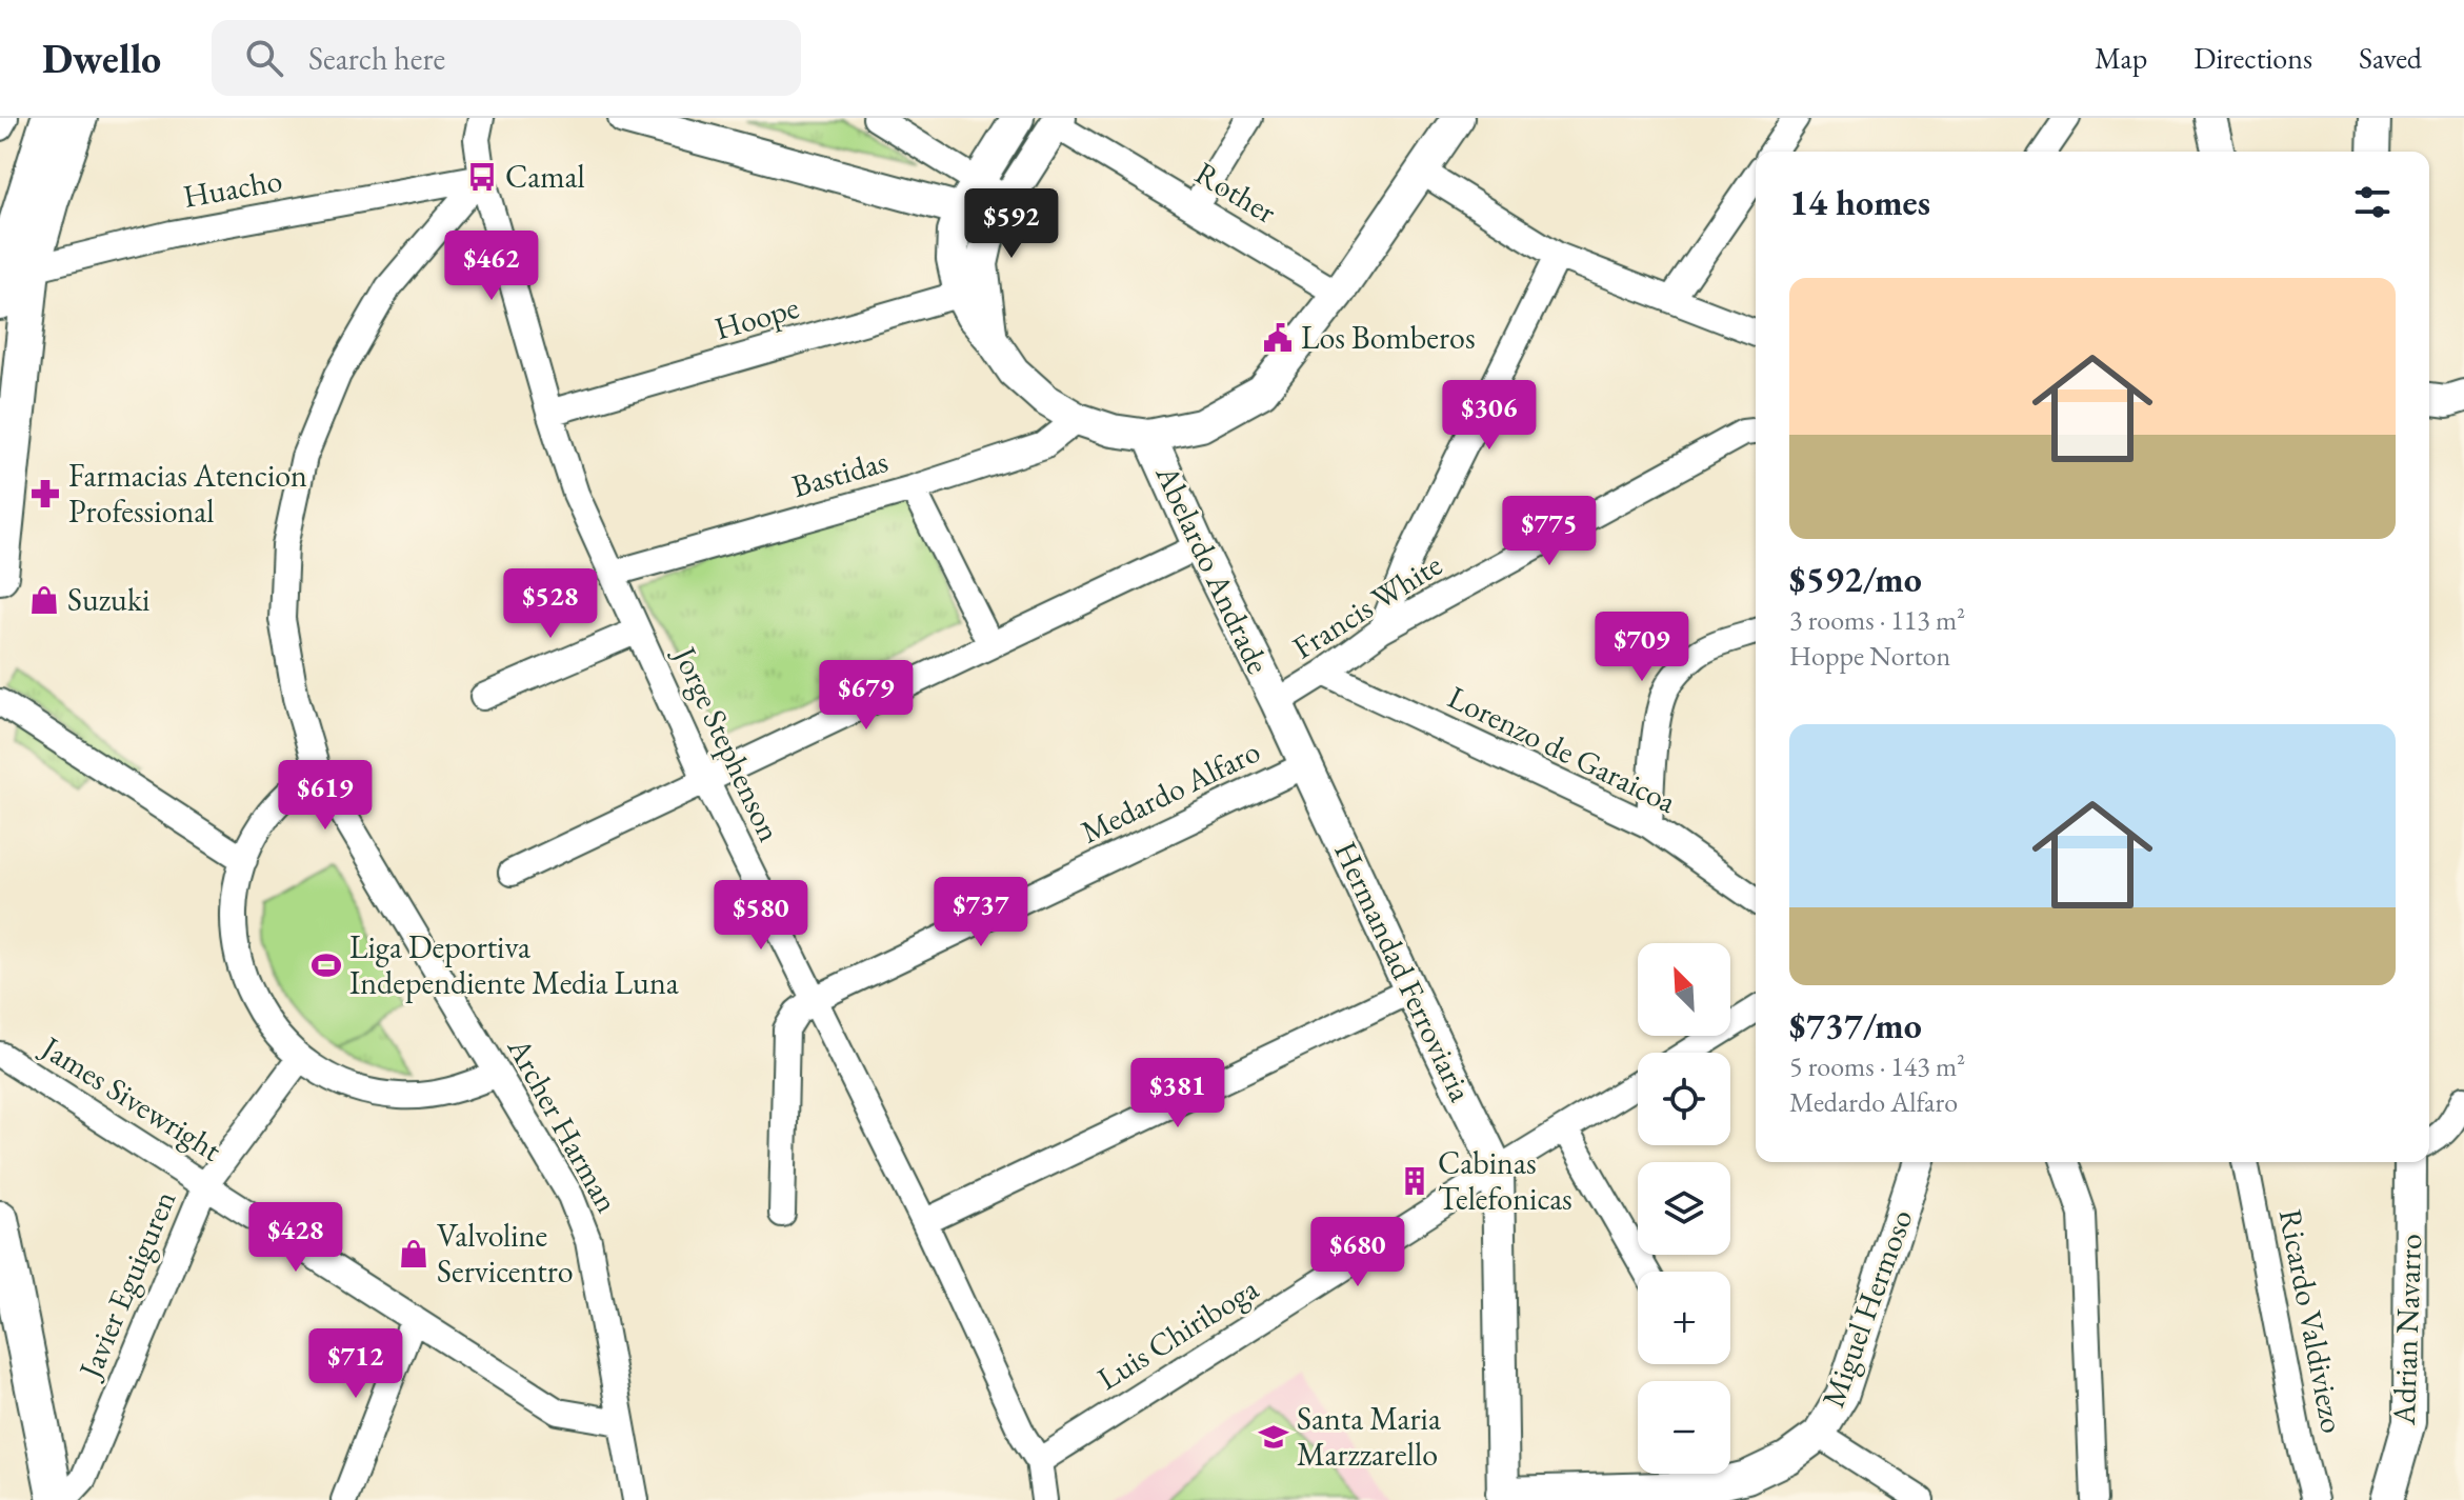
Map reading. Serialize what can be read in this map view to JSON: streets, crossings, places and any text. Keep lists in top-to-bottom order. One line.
{"streets":{"street":["Huacho","Rother","Hoope","Bastidas","Abelardo Andrade","Francis White","Jorge Stephenson","Lorenzo de Garaicoa","Medardo Alfaro","Hermandad Ferroviaria","James Sivewright","Archer Harman","Javier Eguiguren","Miguel Hermoso","Ricardo Valdiviezo","Adrian Navarro","Luis Chiriboga"]},"crossings":[["Huacho","Jorge Stephenson"],["Huacho","Archer Harman"],["Hoope","Jorge Stephenson"],["Bastidas","Jorge Stephenson"],["Abelardo Andrade","Francis White"],["Abelardo Andrade","Hermandad Ferroviaria"],["Francis White","Lorenzo de Garaicoa"],["Francis White","Hermandad Ferroviaria"],["Jorge Stephenson","Medardo Alfaro"],["Jorge Stephenson","Archer Harman"],["Jorge Stephenson","Luis Chiriboga"],["Medardo Alfaro","Hermandad Ferroviaria"],["Hermandad Ferroviaria","Miguel Hermoso"],["Hermandad Ferroviaria","Luis Chiriboga"],["James Sivewright","Archer Harman"],["James Sivewright","Javier Eguiguren"]],"places":{"bus stop":["Camal"],"public building":["Los Bomberos"],"pharmacy":["Farmacias Atencion Professional"],"shop":["Suzuki","Valvoline Servicentro"],"sports":["Liga Deportiva Independiente Media Luna"],"building":["Cabinas Telefonicas"],"school or university":["Santa Maria Marzzarello"]},"north":"top left","page":{"header":"Dwello","search":"Search here","nav":["Map","Directions","Saved"],"heading":"14 homes","price":["$592","$462","$306","$775","$528","$709","$679","$619","$737","$580","$381","$428","$680","$712"],"list":[{"name":"$592/mo","note":"3 rooms · 113 m² · Hoppe Norton"},{"name":"$737/mo","note":"5 rooms · 143 m² · Medardo Alfaro"}],"map_buttons":["+","−"]}}
